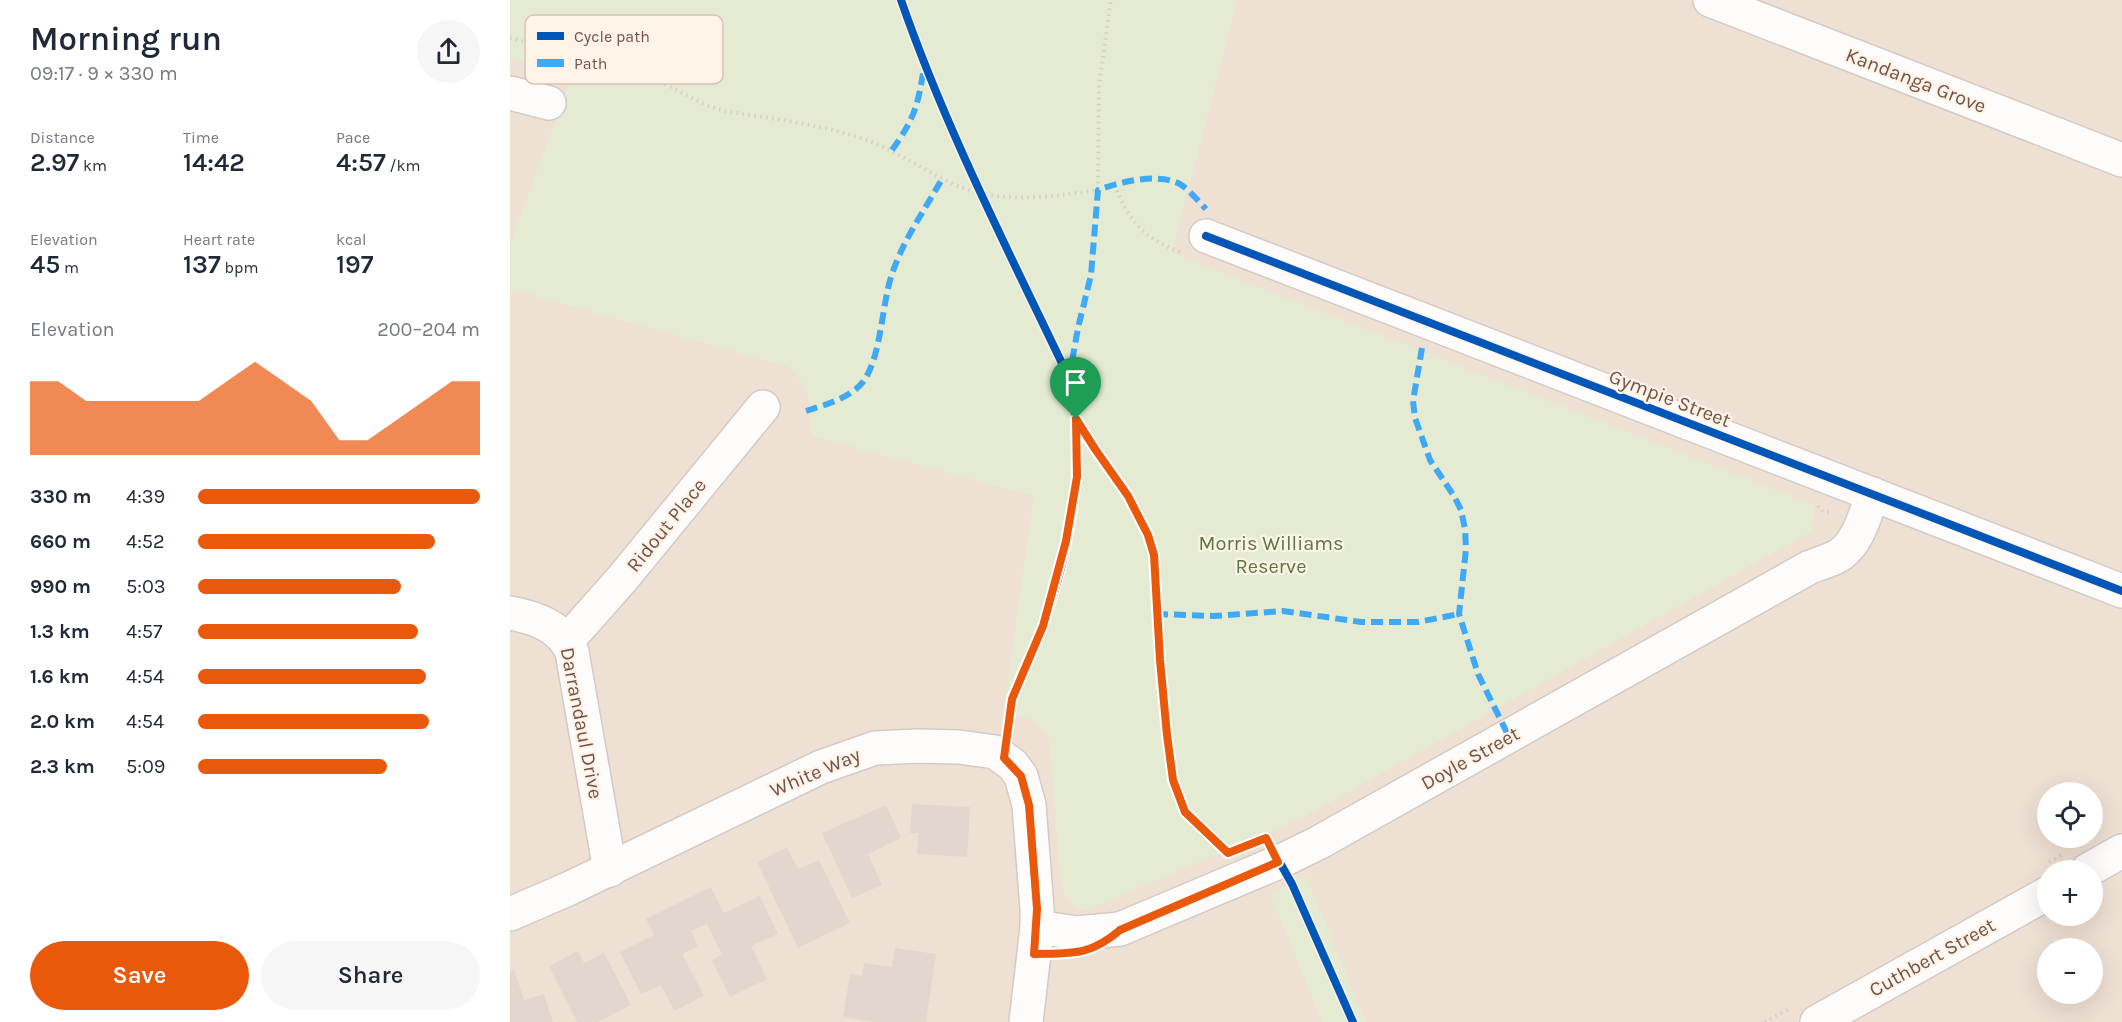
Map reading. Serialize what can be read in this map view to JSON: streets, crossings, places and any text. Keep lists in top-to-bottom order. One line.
{"streets":{"street":["Kandanga Grove","Gympie Street","Ridout Place","Darrandaul Drive","Doyle Street","White Way","Cuthbert Street"]},"crossings":[["Gympie Street","Doyle Street"],["Ridout Place","Darrandaul Drive"],["Darrandaul Drive","White Way"],["Doyle Street","White Way"]],"parks":["Morris Williams Reserve"],"legend":["Cycle path","Path"],"page":{"heading":["Morning run","09:17 · 9 × 330 m"],"stats":[["Distance","2.97 km"],["Time","14:42"],["Pace","4:57 /km"],["Elevation","45 m"],["Heart rate","137 bpm"],["kcal","197"]],"chart":["Elevation","200–204 m"],"list":[{"name":"330 m","note":"4:39"},{"name":"660 m","note":"4:52"},{"name":"990 m","note":"5:03"},{"name":"1.3 km","note":"4:57"},{"name":"1.6 km","note":"4:54"},{"name":"2.0 km","note":"4:54"},{"name":"2.3 km","note":"5:09"}],"map_buttons":["+","−"],"buttons":["Save","Share"]}}
